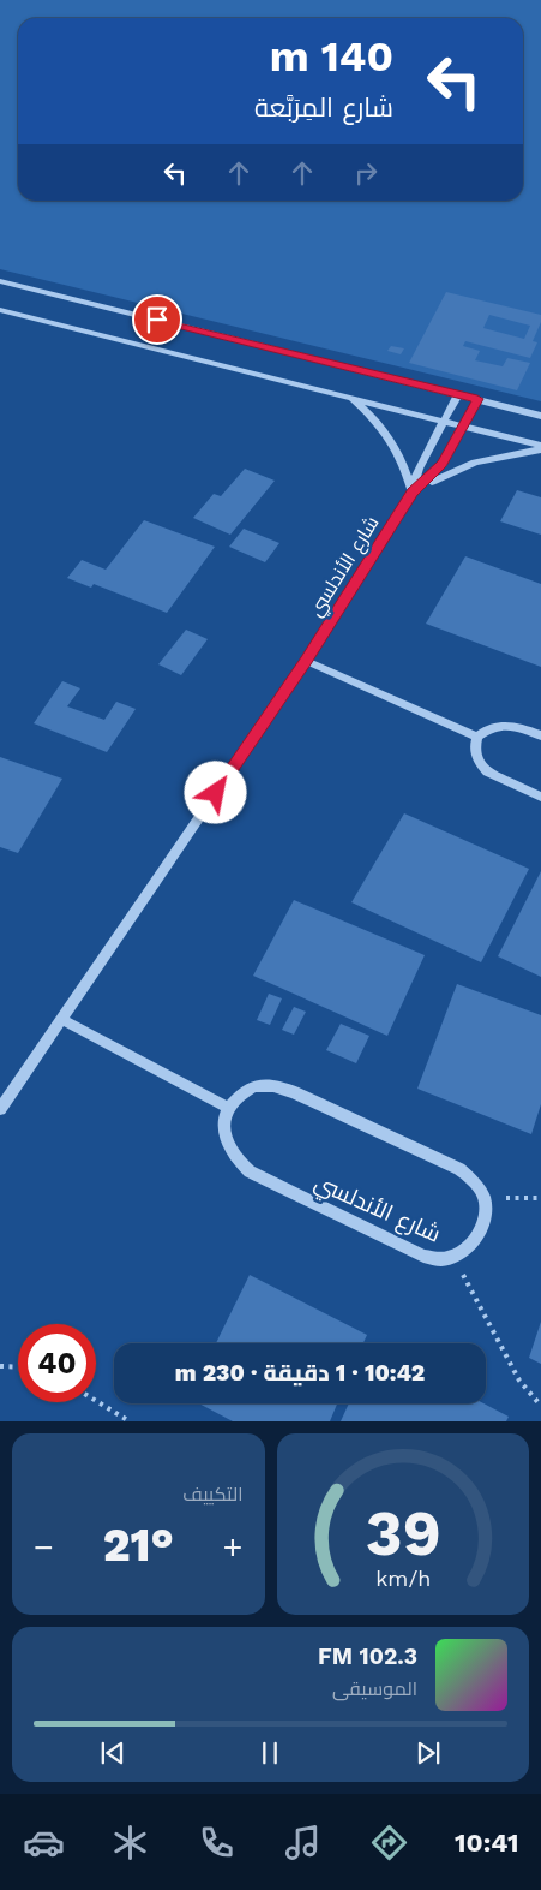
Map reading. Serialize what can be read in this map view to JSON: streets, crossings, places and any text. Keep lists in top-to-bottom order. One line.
{"streets":{"street":["شارع الأندلسي"]},"page":{"turn":["140 m","شارع المِرَبَّعة"],"limit":"40","trip":"10:42 · 1 دقيقة · 230 m","tile":"التكييف","heat":["−","21°","+"],"song":["102.3 FM","الموسيقى"],"tabs":"10:41","gauge":["39","km/h"]}}
